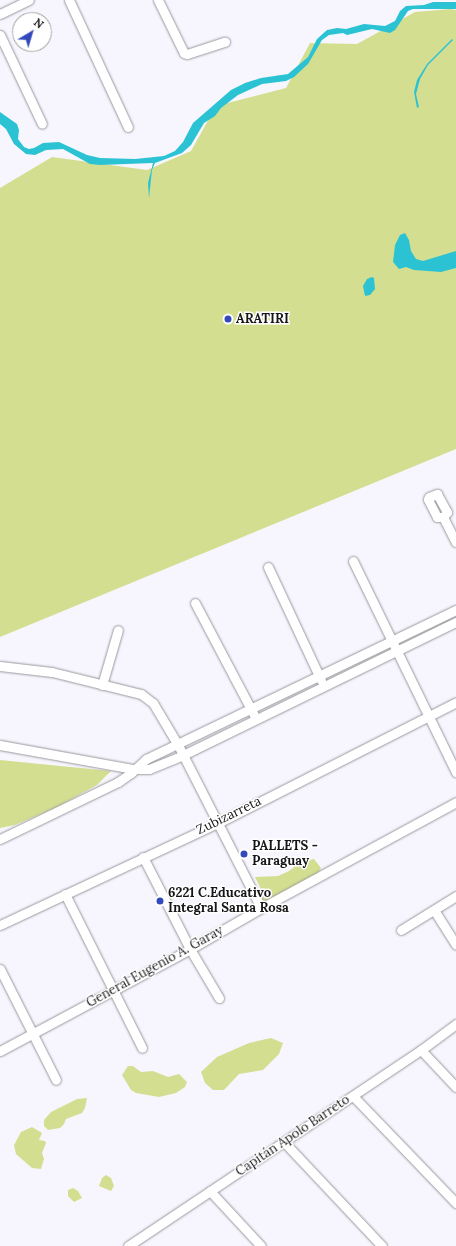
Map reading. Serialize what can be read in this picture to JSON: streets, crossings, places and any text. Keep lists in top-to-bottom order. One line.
{"streets":{"street":["Zubizarreta","General Eugenio A. Garay","Capitán Apolo Barreto"]},"places":["ARATIRI","PALLETS - Paraguay","6221 C.Educativo Integral Santa Rosa"],"north":"top right"}
